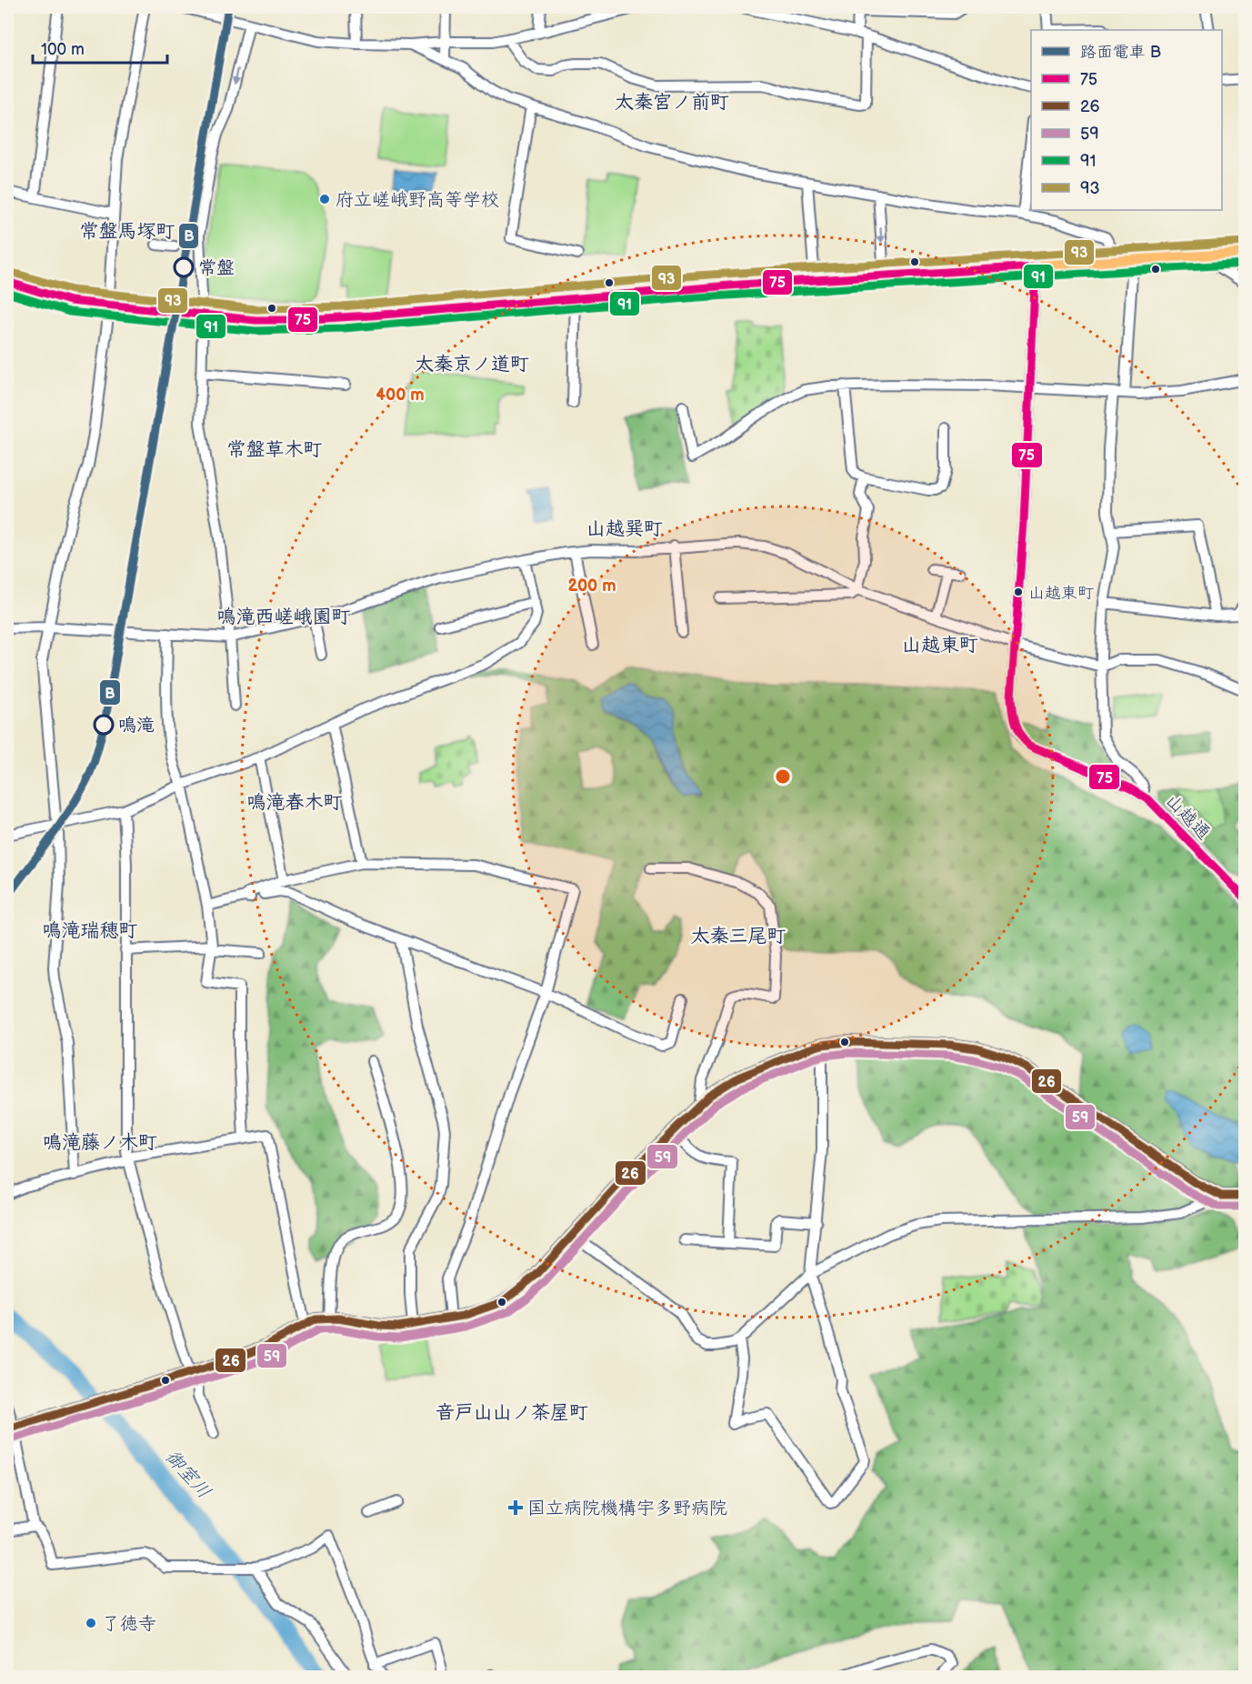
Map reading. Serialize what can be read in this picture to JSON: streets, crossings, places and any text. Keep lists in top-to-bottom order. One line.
{"streets":{"street":["山越通"]},"districts":["太秦宮ノ前町","常盤馬塚町","太秦京ノ道町","常盤草木町","山越巽町","鳴滝西嵯峨園町","山越東町","鳴滝春木町","鳴滝瑞穂町","太秦三尾町","鳴滝藤ノ木町","音戸山山ノ茶屋町"],"water":["御室川"],"places":{"other":["府立嵯峨野高等学校","常盤","山越東町","鳴滝","了徳寺"],"health":["国立病院機構宇多野病院"]},"lines":["tram line B","transit line 93","transit line 91","transit line 75","transit line 26","transit line 59"],"legend":["路面電車 B","75","26","59","91","93"],"scale_bar":"100 m","rings":["400 m","200 m"]}
